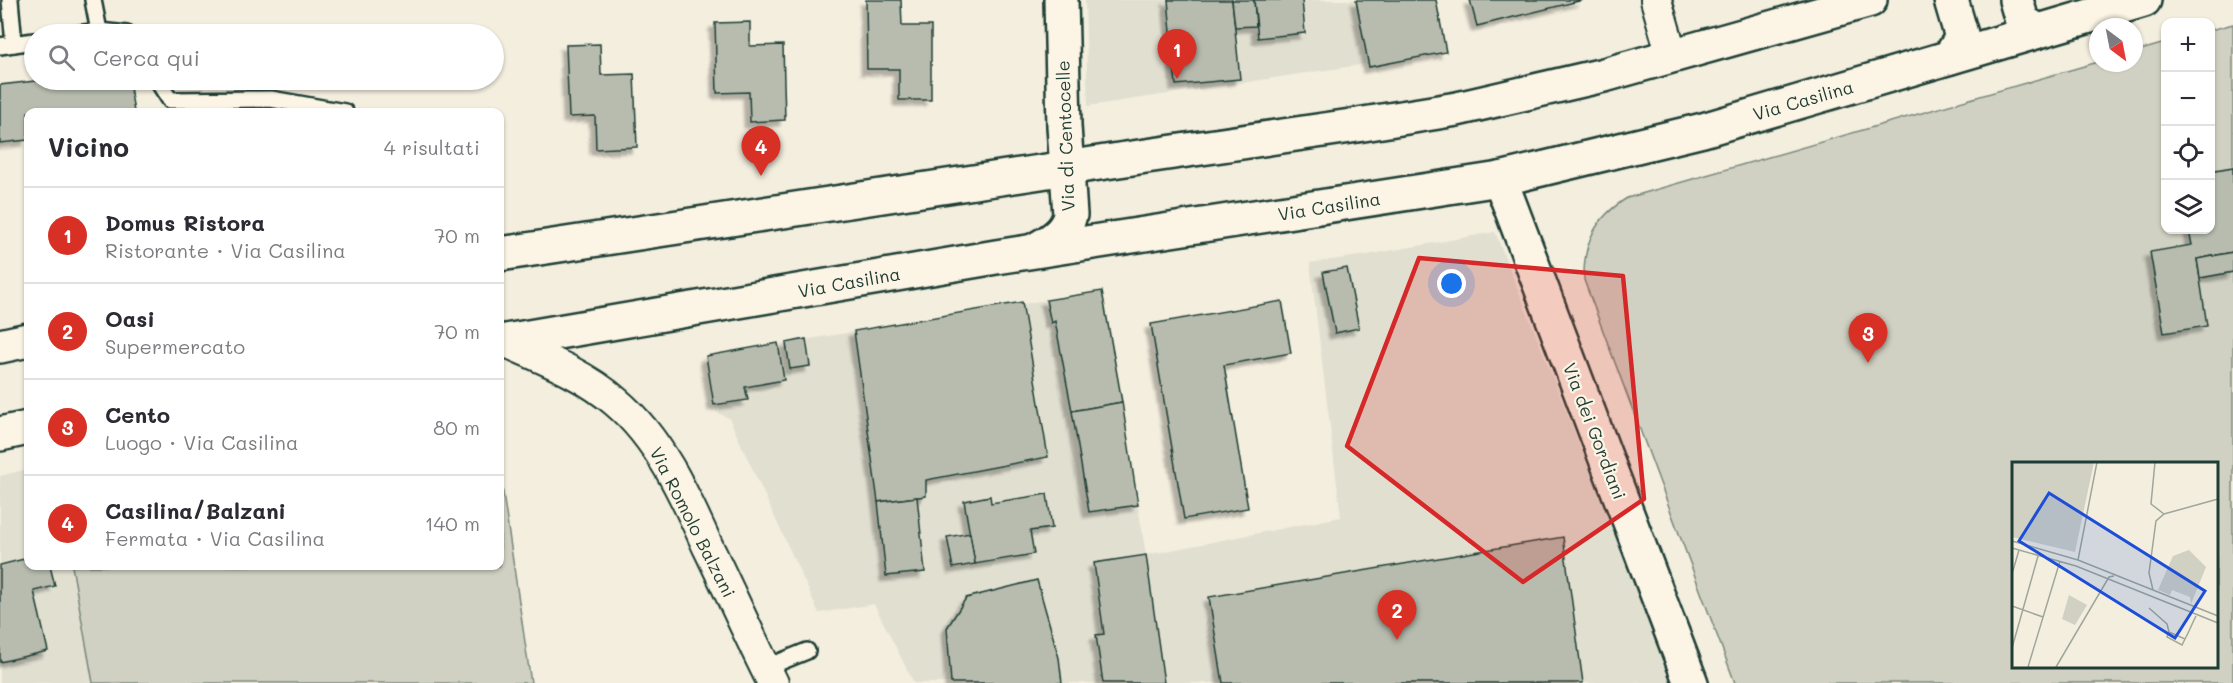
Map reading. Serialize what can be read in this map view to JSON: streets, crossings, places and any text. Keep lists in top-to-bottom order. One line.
{"streets":{"main road":["Via Casilina","Via di Centocelle","Via dei Gordiani"],"street":["Via Romolo Balzani"]},"crossings":[["Via Casilina","Via di Centocelle"],["Via Casilina","Via dei Gordiani"]],"north":"bottom right","page":{"map_buttons":["+","−"],"search":"Cerca qui","pins":["1","4","3","2"],"heading":["Vicino","4 risultati"],"list":[{"mark":"1","name":"Domus Ristora","note":"Ristorante · Via Casilina","value":"70 m"},{"mark":"2","name":"Oasi","note":"Supermercato","value":"70 m"},{"mark":"3","name":"Cento","note":"Luogo · Via Casilina","value":"80 m"},{"mark":"4","name":"Casilina/Balzani","note":"Fermata · Via Casilina","value":"140 m"}]}}
